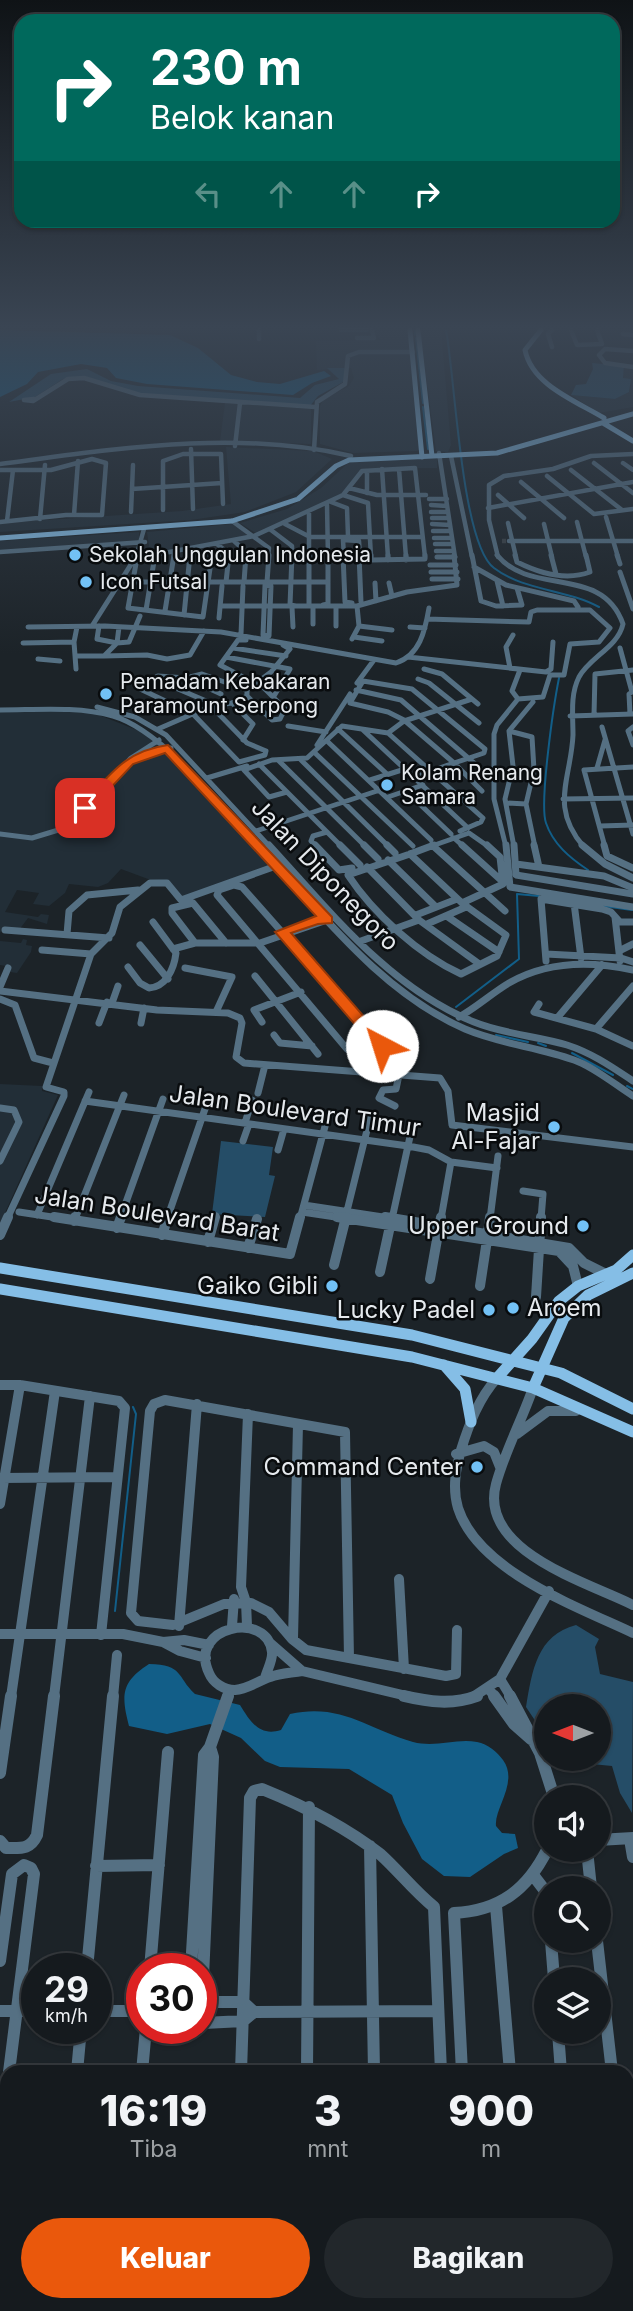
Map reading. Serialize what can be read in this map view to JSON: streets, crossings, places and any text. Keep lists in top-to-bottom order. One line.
{"streets":{"street":["Jalan Diponegoro","Jalan Boulevard Timur","Jalan Boulevard Barat"]},"crossings":[["Jalan Boulevard Timur","Jalan Boulevard Barat"]],"places":["Sekolah Unggulan Indonesia","Icon Futsal","Pemadam Kebakaran Paramount Serpong","Kolam Renang Samara","Masjid Al-Fajar","Upper Ground","Gaiko Gibli","Aroem","Lucky Padel","Command Center"],"north":"left","page":{"turn":["230 m","Belok kanan"],"speed":"29 km/h","limit":"30","eta":["16:19","Tiba","3","mnt","900","m"],"buttons":["Keluar","Bagikan"]}}
